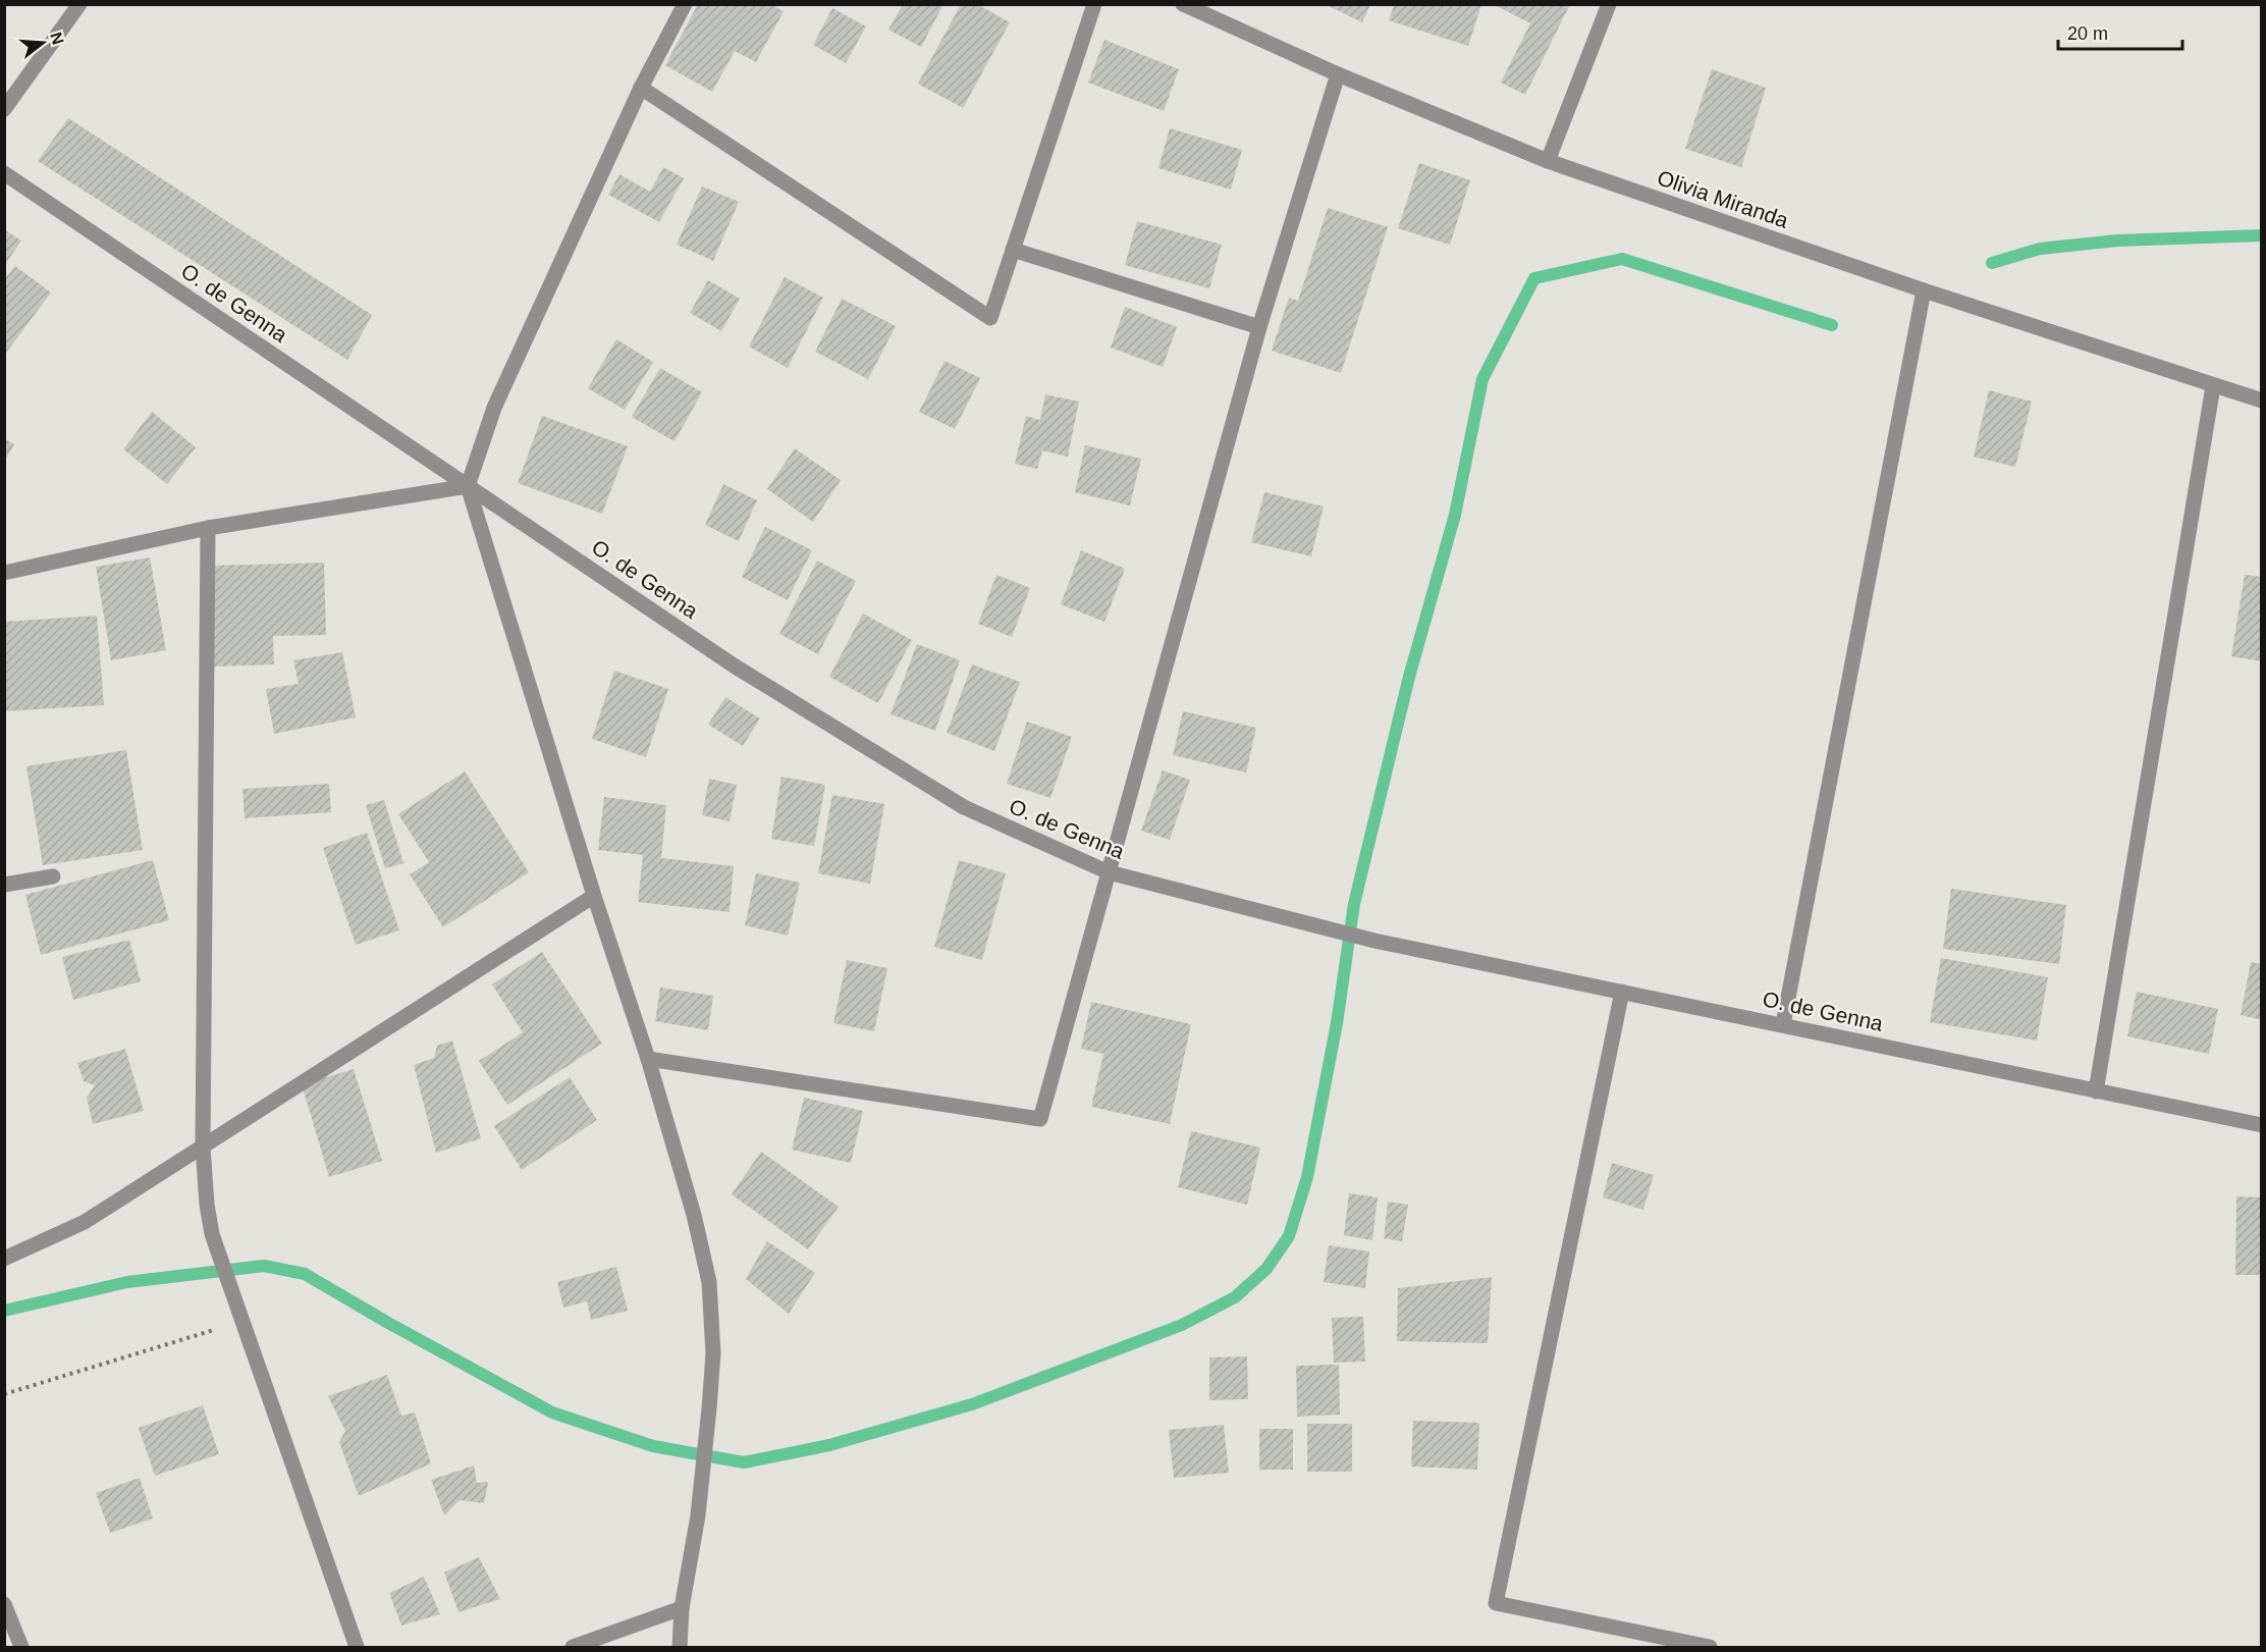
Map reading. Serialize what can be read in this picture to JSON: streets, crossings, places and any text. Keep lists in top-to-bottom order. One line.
{"streets":{"street":["Olivia Miranda","O. de Genna"]},"scale_bar":"20 m","north":"right"}
